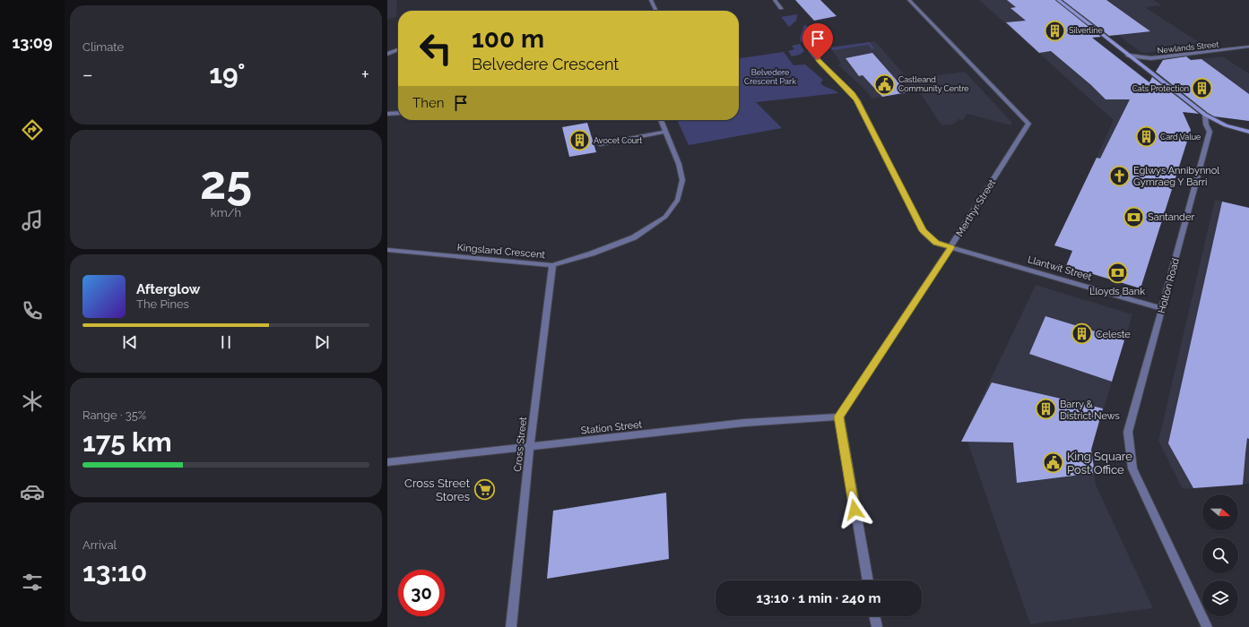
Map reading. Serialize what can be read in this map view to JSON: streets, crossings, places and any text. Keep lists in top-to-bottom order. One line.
{"streets":{"street":["Newlands Street","Merthyr Street","Kingsland Crescent","Llantwit Street","Holton Road","Station Street","Cross Street"]},"crossings":[["Merthyr Street","Llantwit Street"],["Merthyr Street","Station Street"],["Kingsland Crescent","Cross Street"],["Llantwit Street","Holton Road"],["Station Street","Cross Street"]],"parks":["Belvedere Crescent Park"],"places":{"building":["Silverline","Cats Protection","Card Value","Avocet Court","Celeste","Barry & District News"],"public building":["Castleand Community Centre","King Square Post Office"],"church":["Eglwys Annibynnol Gymraeg Y Barri"],"bank":["Santander","Lloyds Bank"],"supermarket":["Cross Street Stores"]},"north":"right","page":{"tabs":"13:09","tile":["Climate",["25","km/h"],["Range · 35%","175 km"],["Arrival","13:10"]],"turn":["100 m","Belvedere Crescent"],"heat":["−","19°","+"],"then":"Then","song":["Afterglow","The Pines"],"limit":"30","trip":"13:10 · 1 min · 240 m"}}
